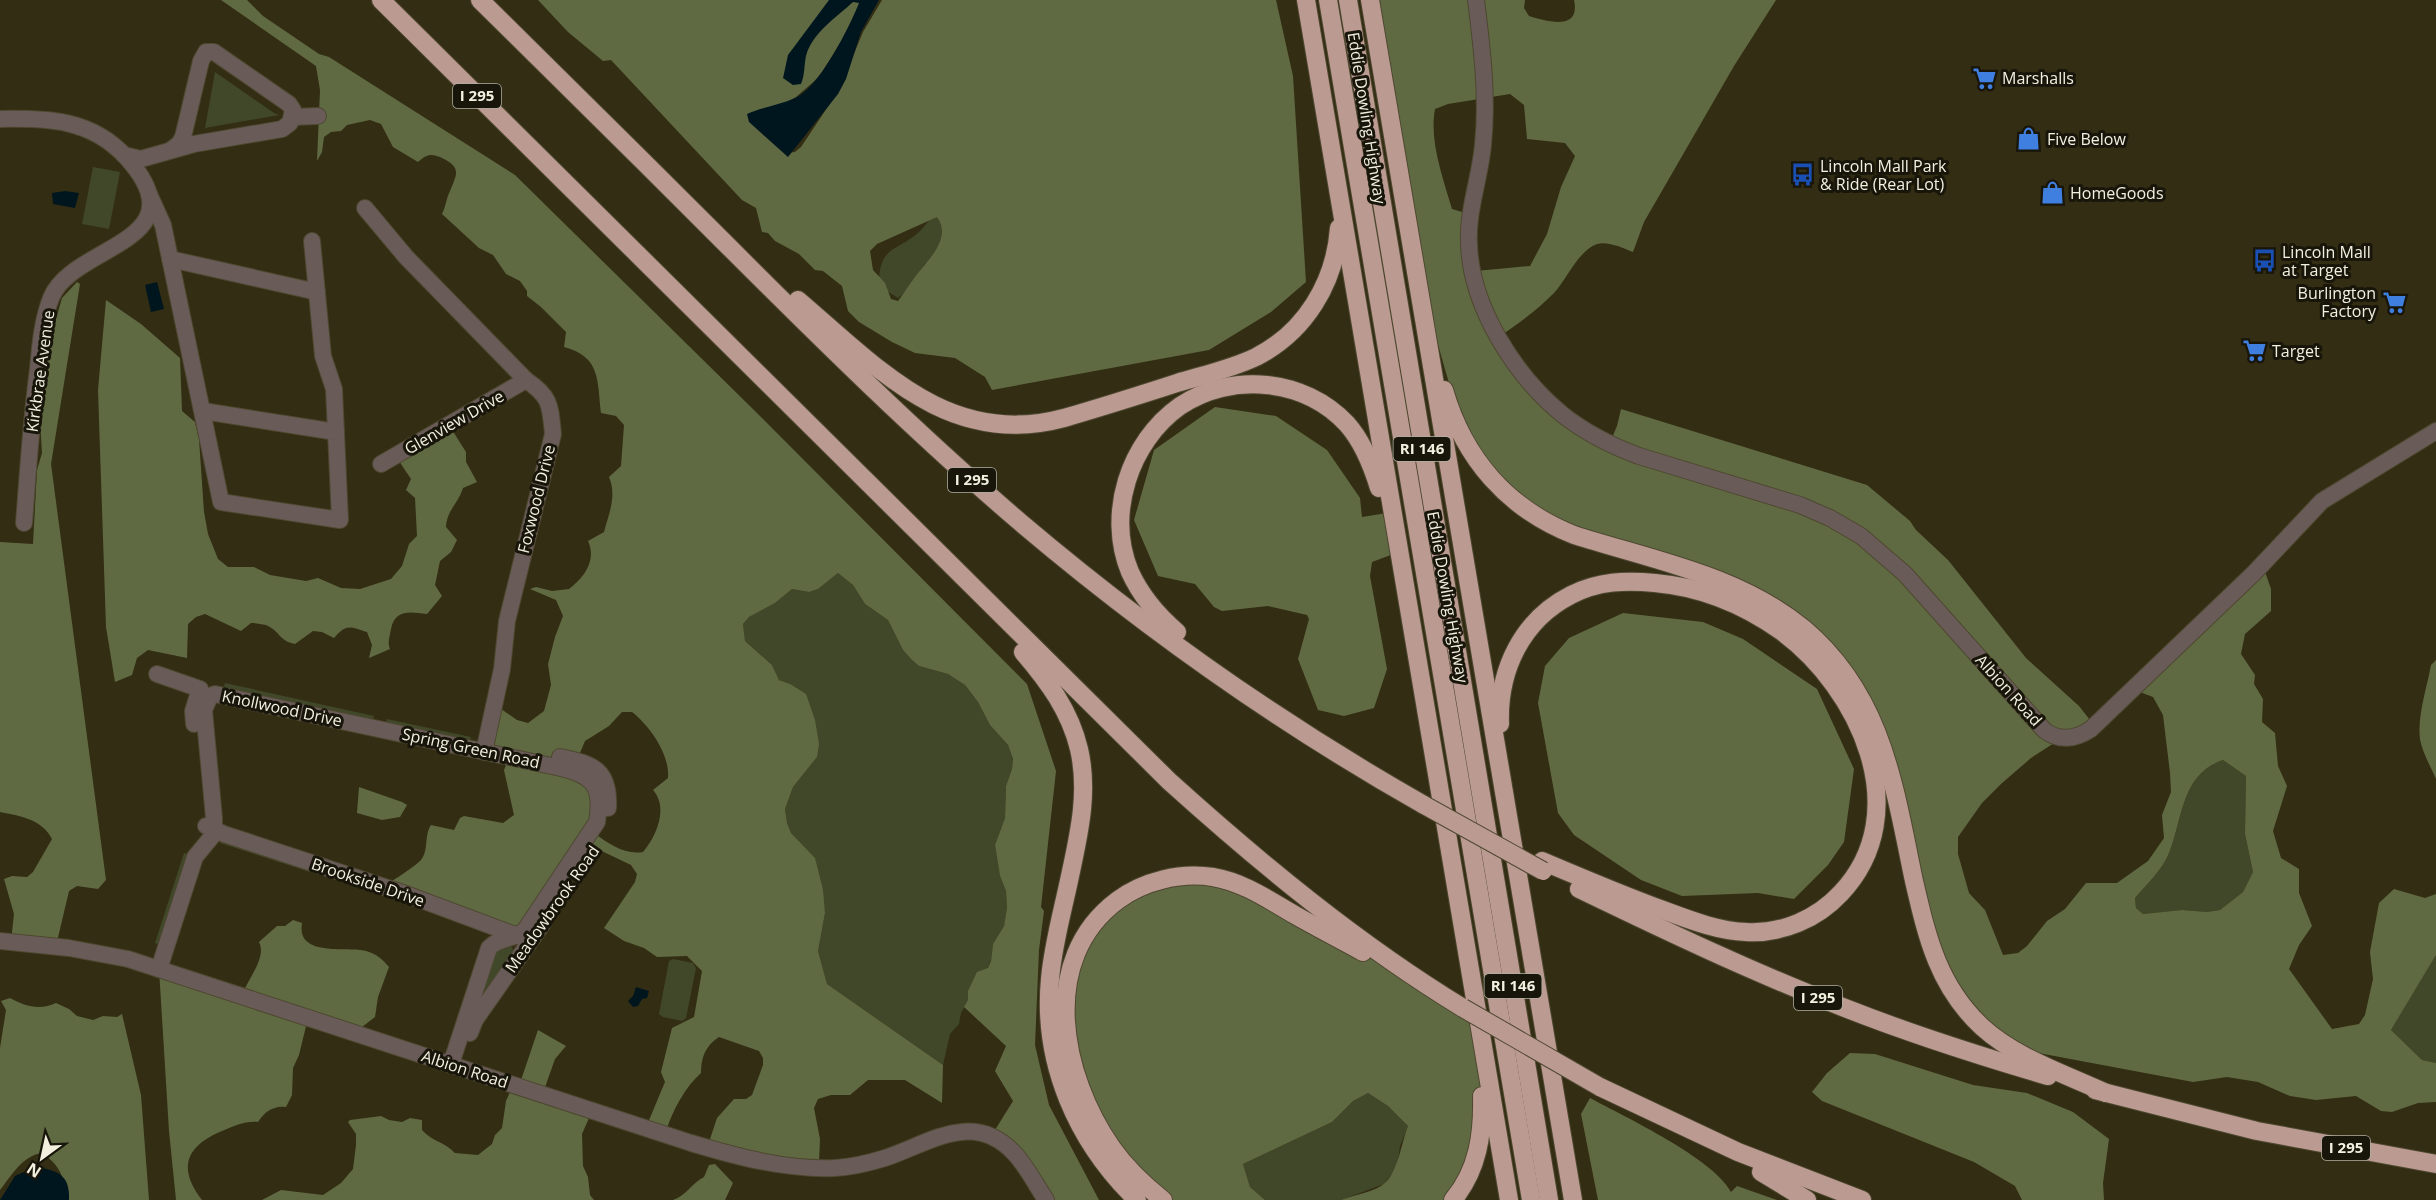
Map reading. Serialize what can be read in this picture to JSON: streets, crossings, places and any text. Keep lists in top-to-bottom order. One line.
{"streets":{"highway":["I 295","Eddie Dowling Highway","RI 146"],"street":["Kirkbrae Avenue","Glenview Drive","Foxwood Drive","Albion Road","Knollwood Drive","Spring Green Road","Brookside Drive","Meadowbrook Road"]},"crossings":[["Glenview Drive","Foxwood Drive"],["Foxwood Drive","Spring Green Road"],["Foxwood Drive","Meadowbrook Road"],["Albion Road","Meadowbrook Road"],["Knollwood Drive","Spring Green Road"],["Knollwood Drive","Brookside Drive"],["Spring Green Road","Meadowbrook Road"],["Brookside Drive","Meadowbrook Road"]],"places":{"supermarket":["Marshalls","Burlington Factory","Target"],"shop":["Five Below","HomeGoods"],"bus stop":["Lincoln Mall Park & Ride (Rear Lot)","Lincoln Mall at Target"]},"north":"bottom left"}
